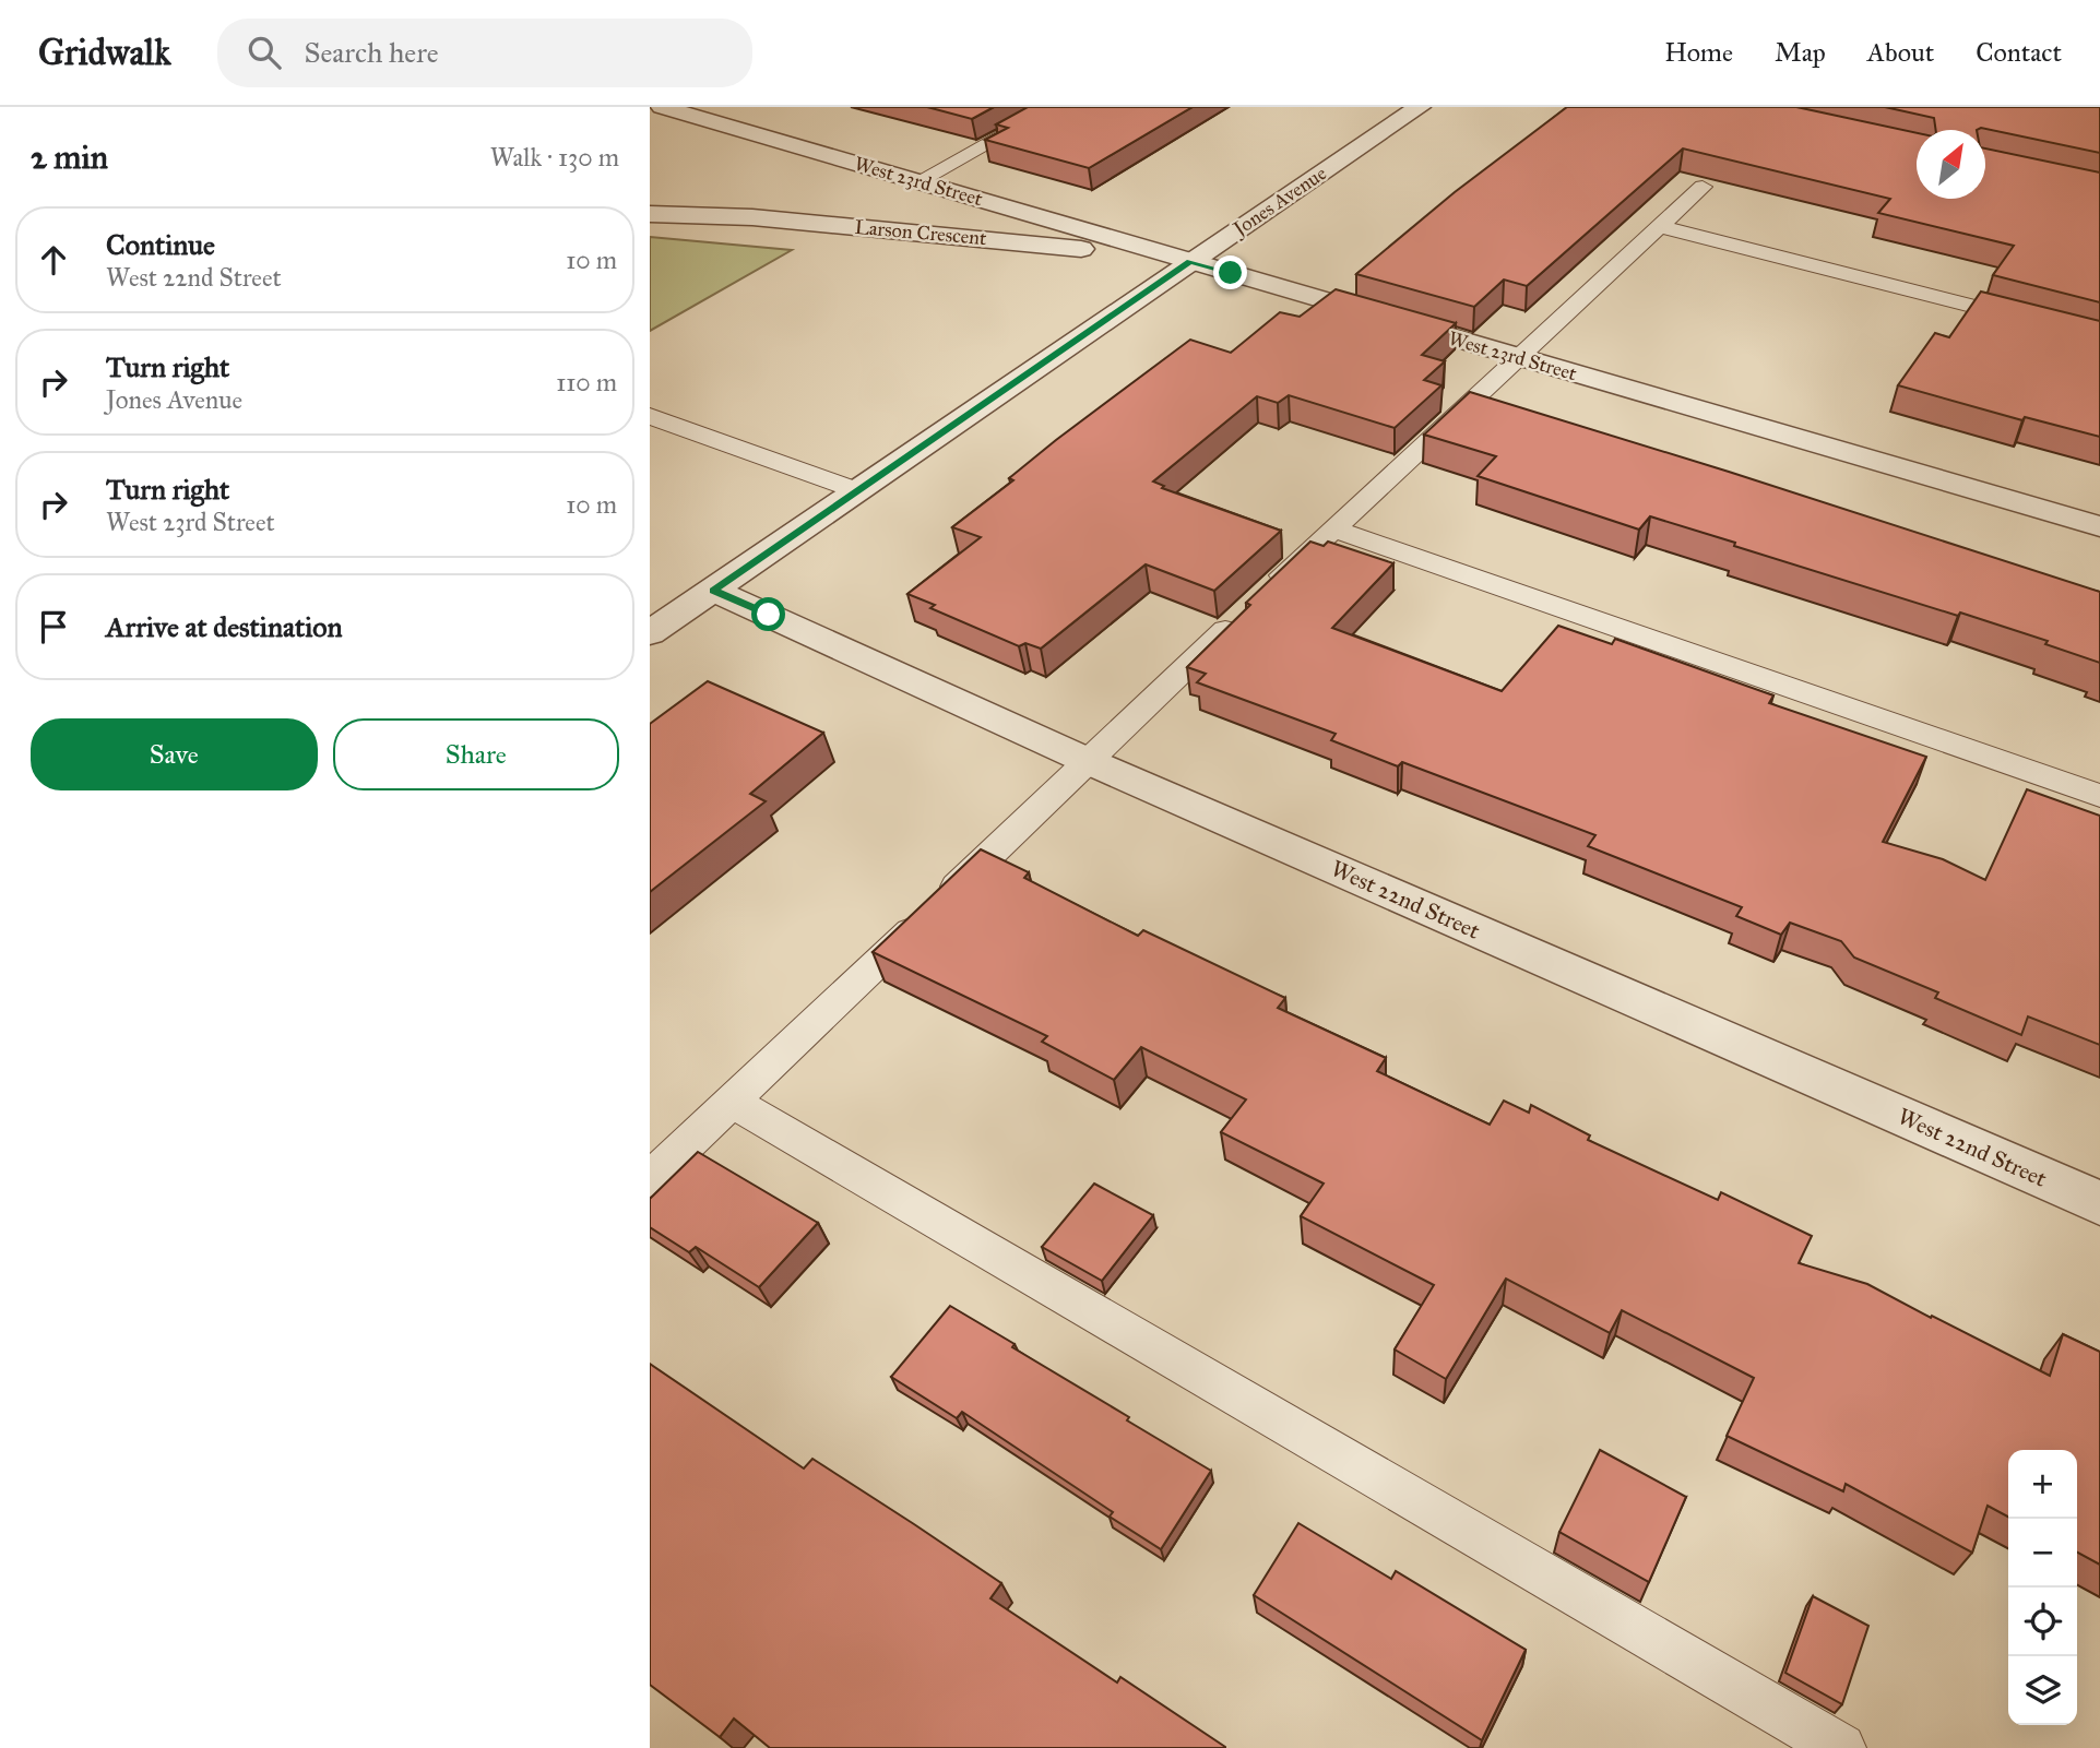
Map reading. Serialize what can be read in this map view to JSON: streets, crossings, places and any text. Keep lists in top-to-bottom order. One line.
{"streets":{"street":["West 23rd Street","Jones Avenue","Larson Crescent","West 22nd Street"]},"crossings":[["West 23rd Street","Jones Avenue"],["West 23rd Street","Larson Crescent"],["Jones Avenue","Larson Crescent"],["Jones Avenue","West 22nd Street"]],"north":"top right","page":{"header":"Gridwalk","search":"Search here","nav":["Home","Map","About","Contact"],"heading":["2 min","Walk · 130 m"],"list":[["Continue","West 22nd Street","10 m"],["Turn right","Jones Avenue","110 m"],["Turn right","West 23rd Street","10 m"],"Arrive at destination"],"buttons":["Save","Share"],"map_buttons":["+","−"]}}
